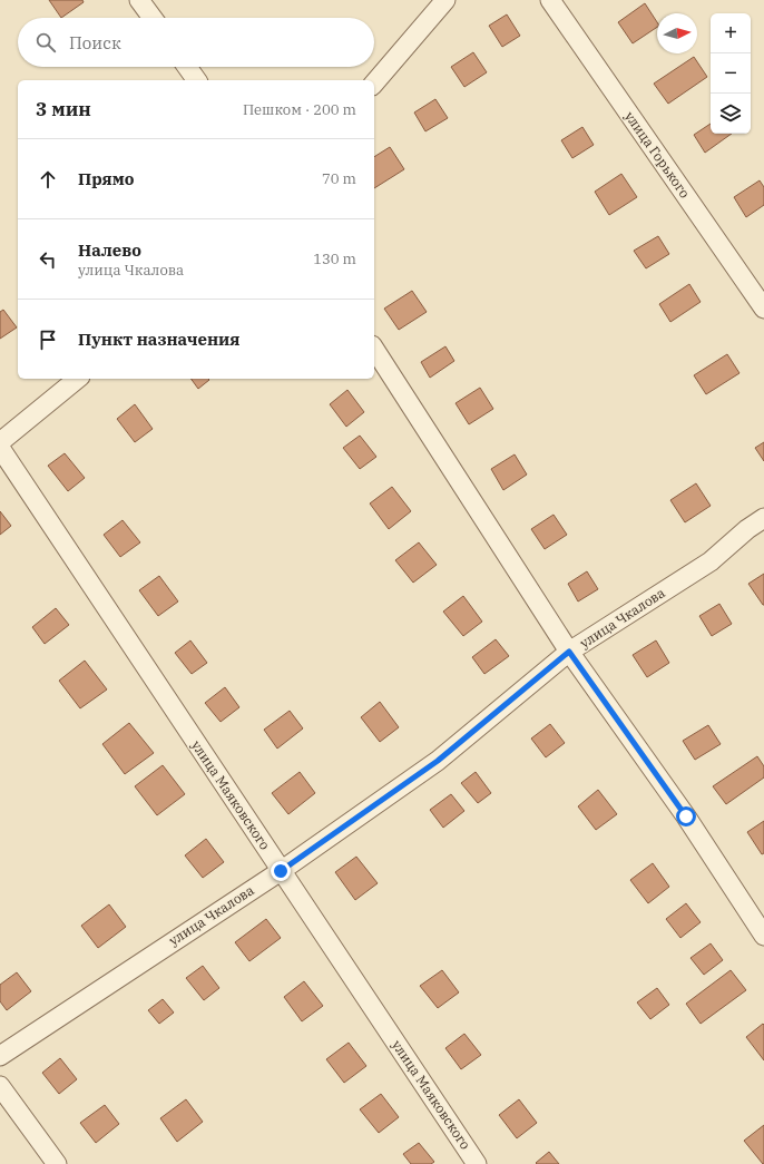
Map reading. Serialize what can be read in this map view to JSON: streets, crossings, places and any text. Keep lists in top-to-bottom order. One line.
{"streets":{"street":["улица Горького","улица Чкалова","улица Маяковского"]},"crossings":[["улица Чкалова","улица Маяковского"]],"north":"right","page":{"map_buttons":["+","−"],"search":"Поиск","heading":["3 мин","Пешком · 200 m"],"list":[["Прямо","70 m"],["Налево","улица Чкалова","130 m"],"Пункт назначения"]}}
